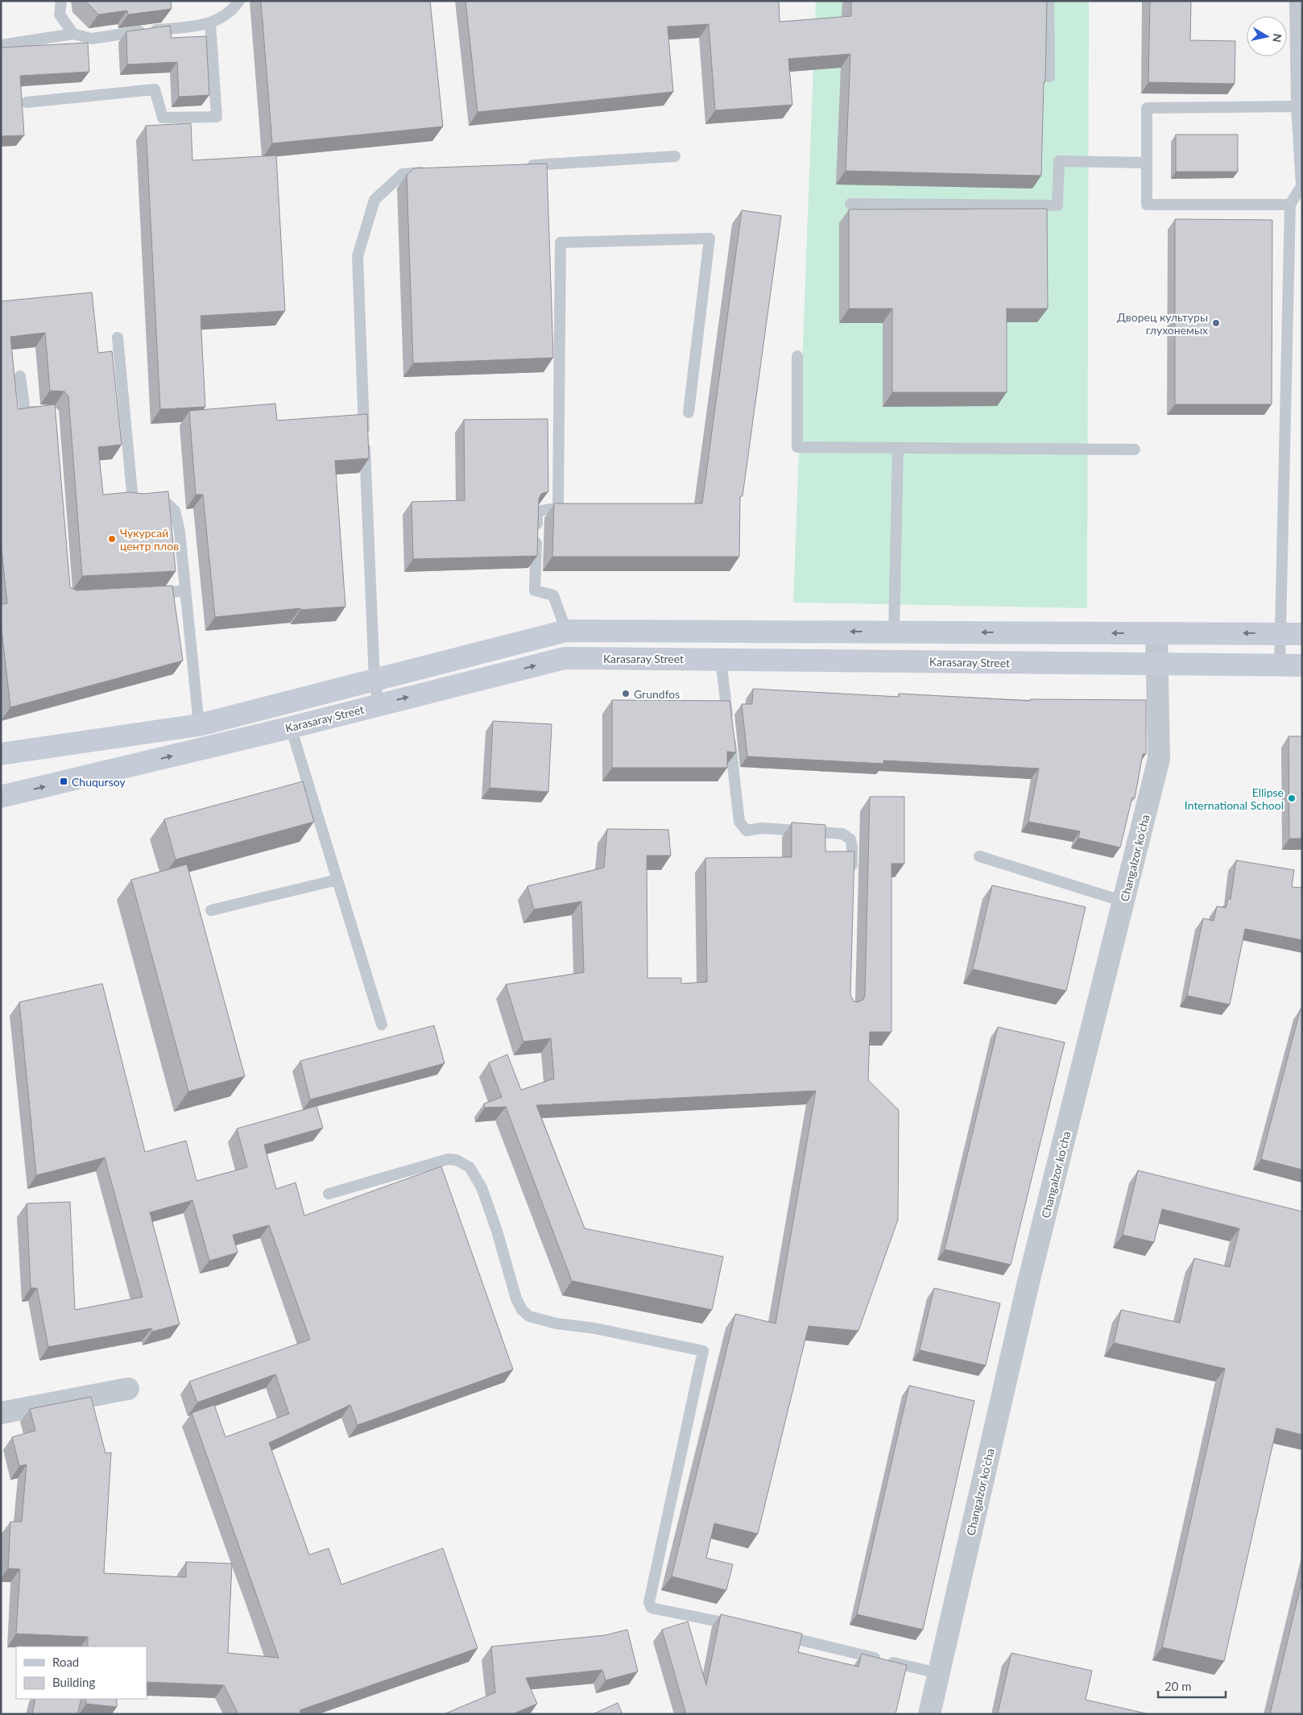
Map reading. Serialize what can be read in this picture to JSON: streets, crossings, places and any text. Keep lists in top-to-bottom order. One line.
{"streets":{"main road":["Karasaray Street"],"street":["Changalzor ko'cha"]},"crossings":[["Karasaray Street","Changalzor ko'cha"]],"places":{"other":["Дворец культуры глухонемых","Чукурсай центр плов","Grundfos","Ellipse International School"],"transit":["Chuqursoy"]},"legend":["Road","Building"],"scale_bar":"20 m","north":"right"}
